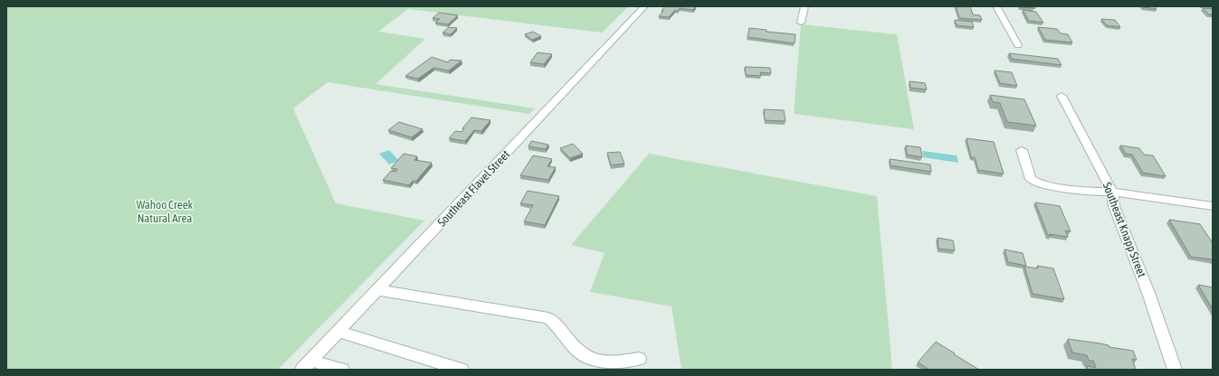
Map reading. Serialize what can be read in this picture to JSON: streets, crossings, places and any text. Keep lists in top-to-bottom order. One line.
{"streets":{"street":["Southeast Flavel Street","Southeast Knapp Street"]},"parks":["Wahoo Creek Natural Area"]}
